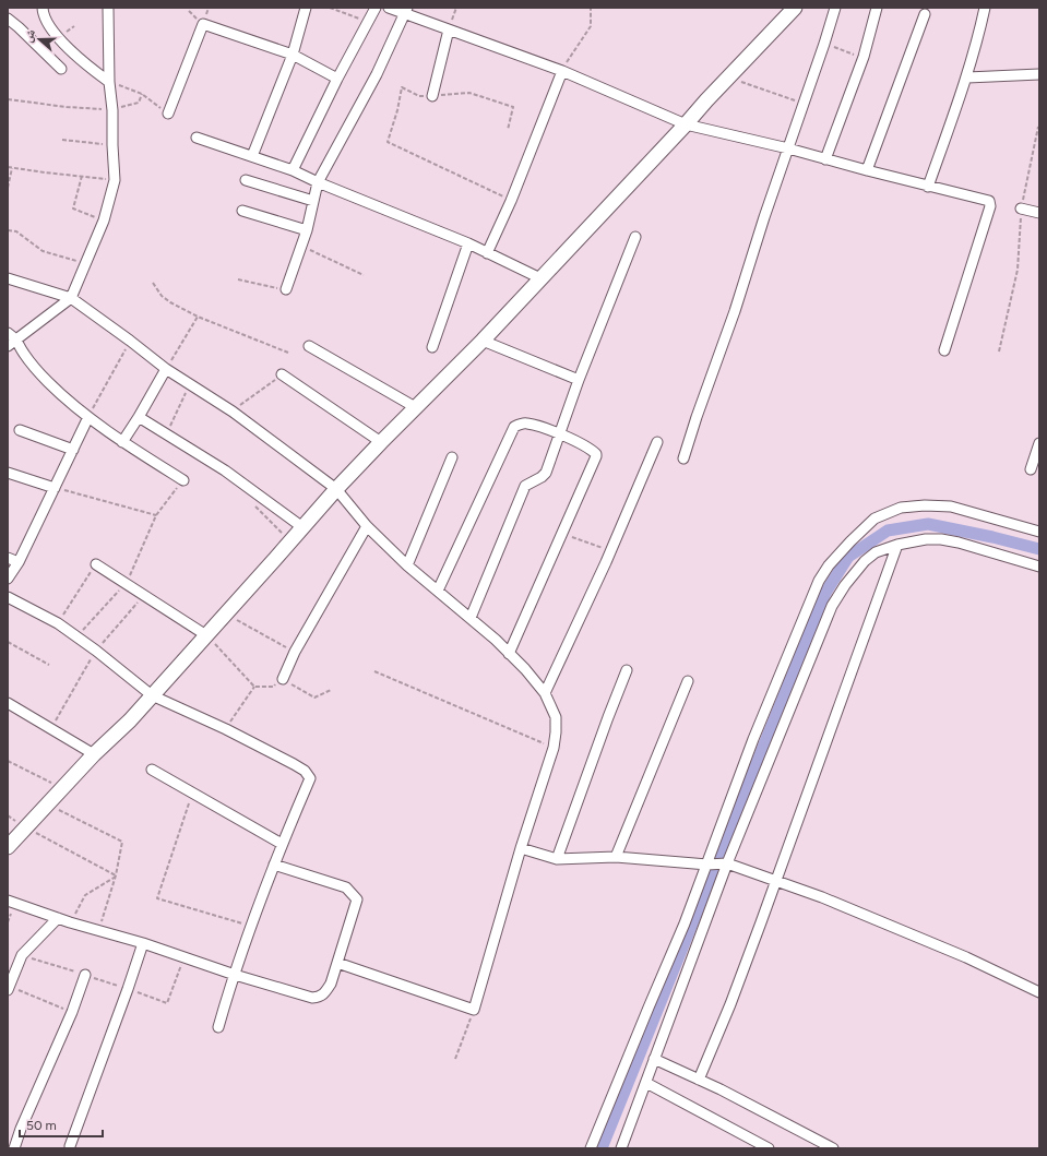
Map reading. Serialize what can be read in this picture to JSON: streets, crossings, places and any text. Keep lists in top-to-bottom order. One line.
{"scale_bar":"50 m","north":"left"}
